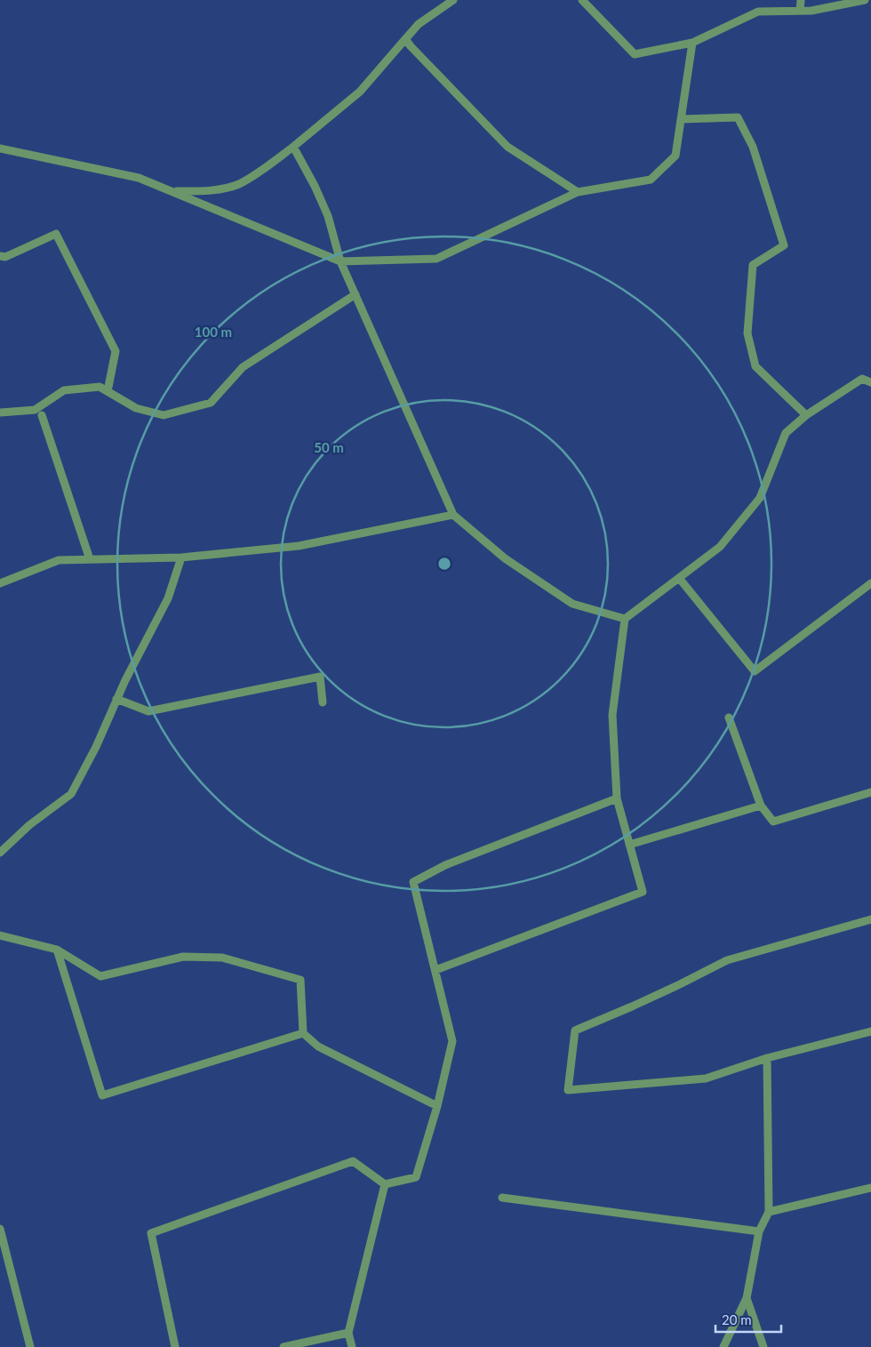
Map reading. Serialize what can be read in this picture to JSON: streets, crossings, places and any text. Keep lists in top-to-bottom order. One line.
{"scale_bar":"20 m","rings":["100 m","50 m"]}
